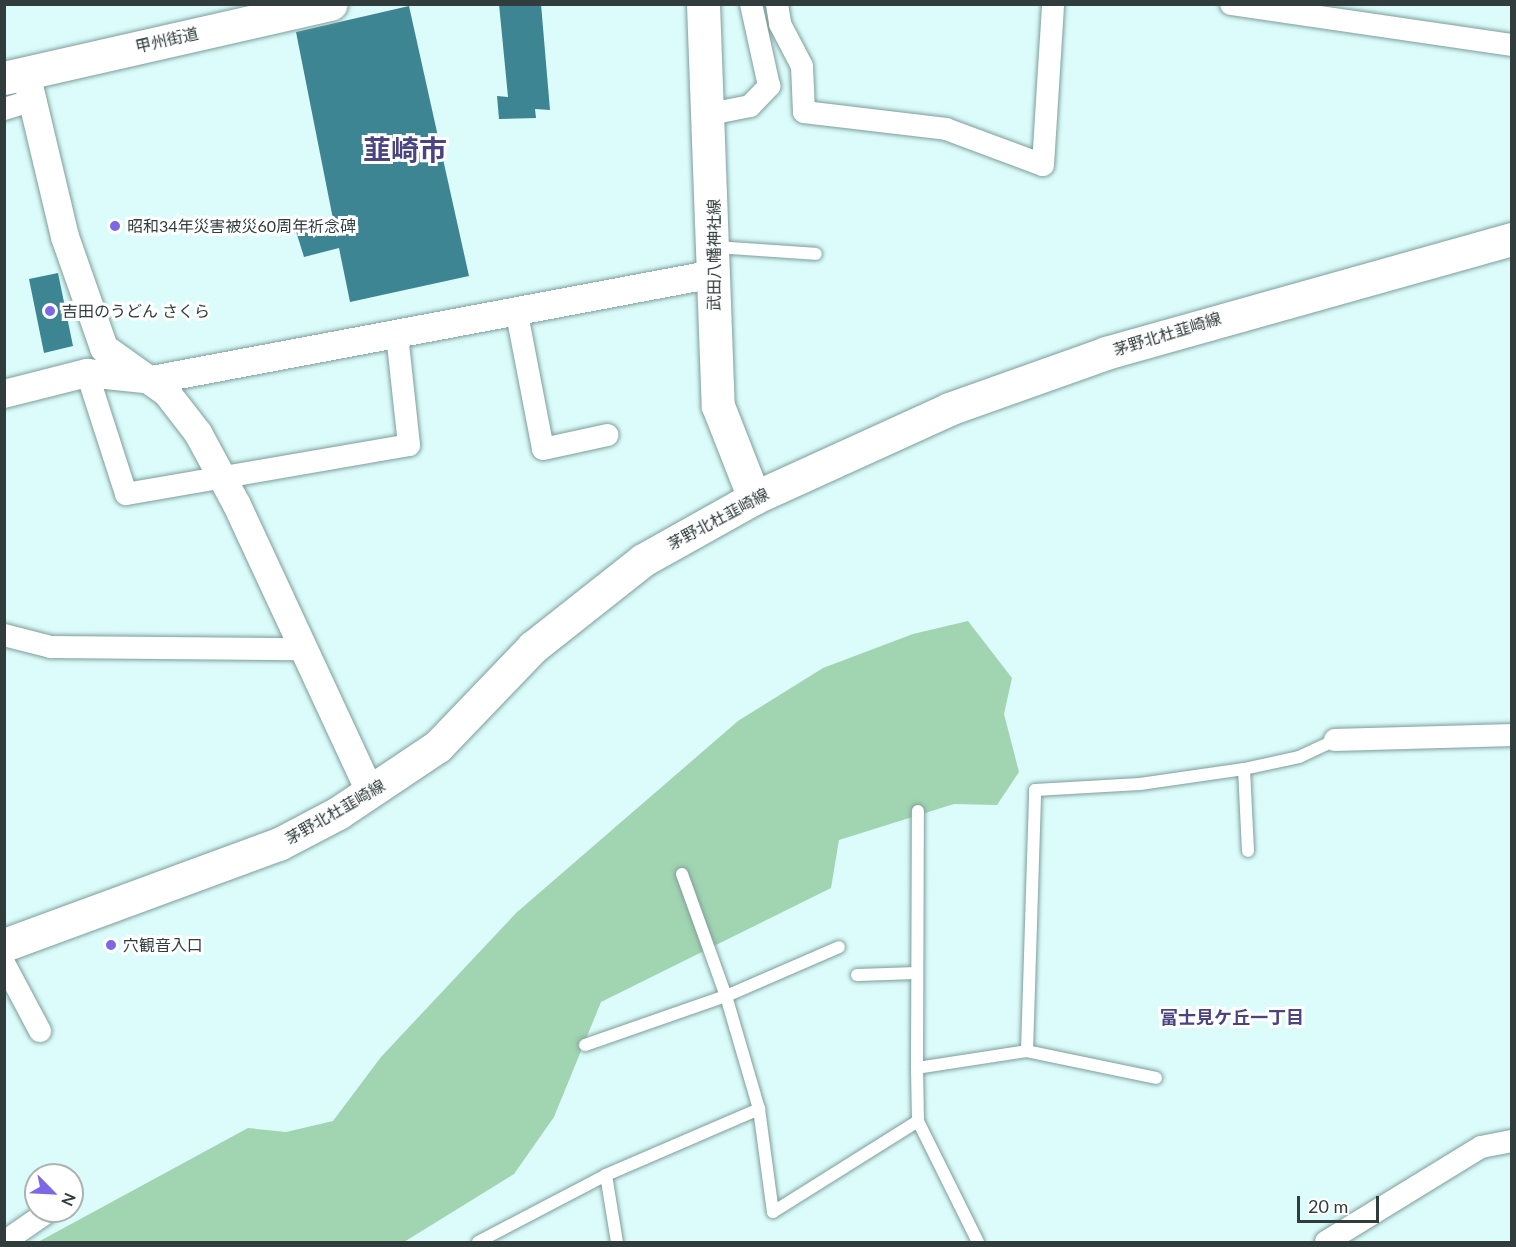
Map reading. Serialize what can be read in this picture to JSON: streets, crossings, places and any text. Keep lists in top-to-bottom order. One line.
{"streets":{"main road":["甲州街道","武田八幡神社線","茅野北杜韮崎線"]},"crossings":[["武田八幡神社線","茅野北杜韮崎線"]],"districts":["韮崎市","富士見ケ丘一丁目"],"places":["昭和34年災害被災60周年祈念碑","吉田のうどん さくら","穴観音入口"],"scale_bar":"20 m","north":"bottom right"}
